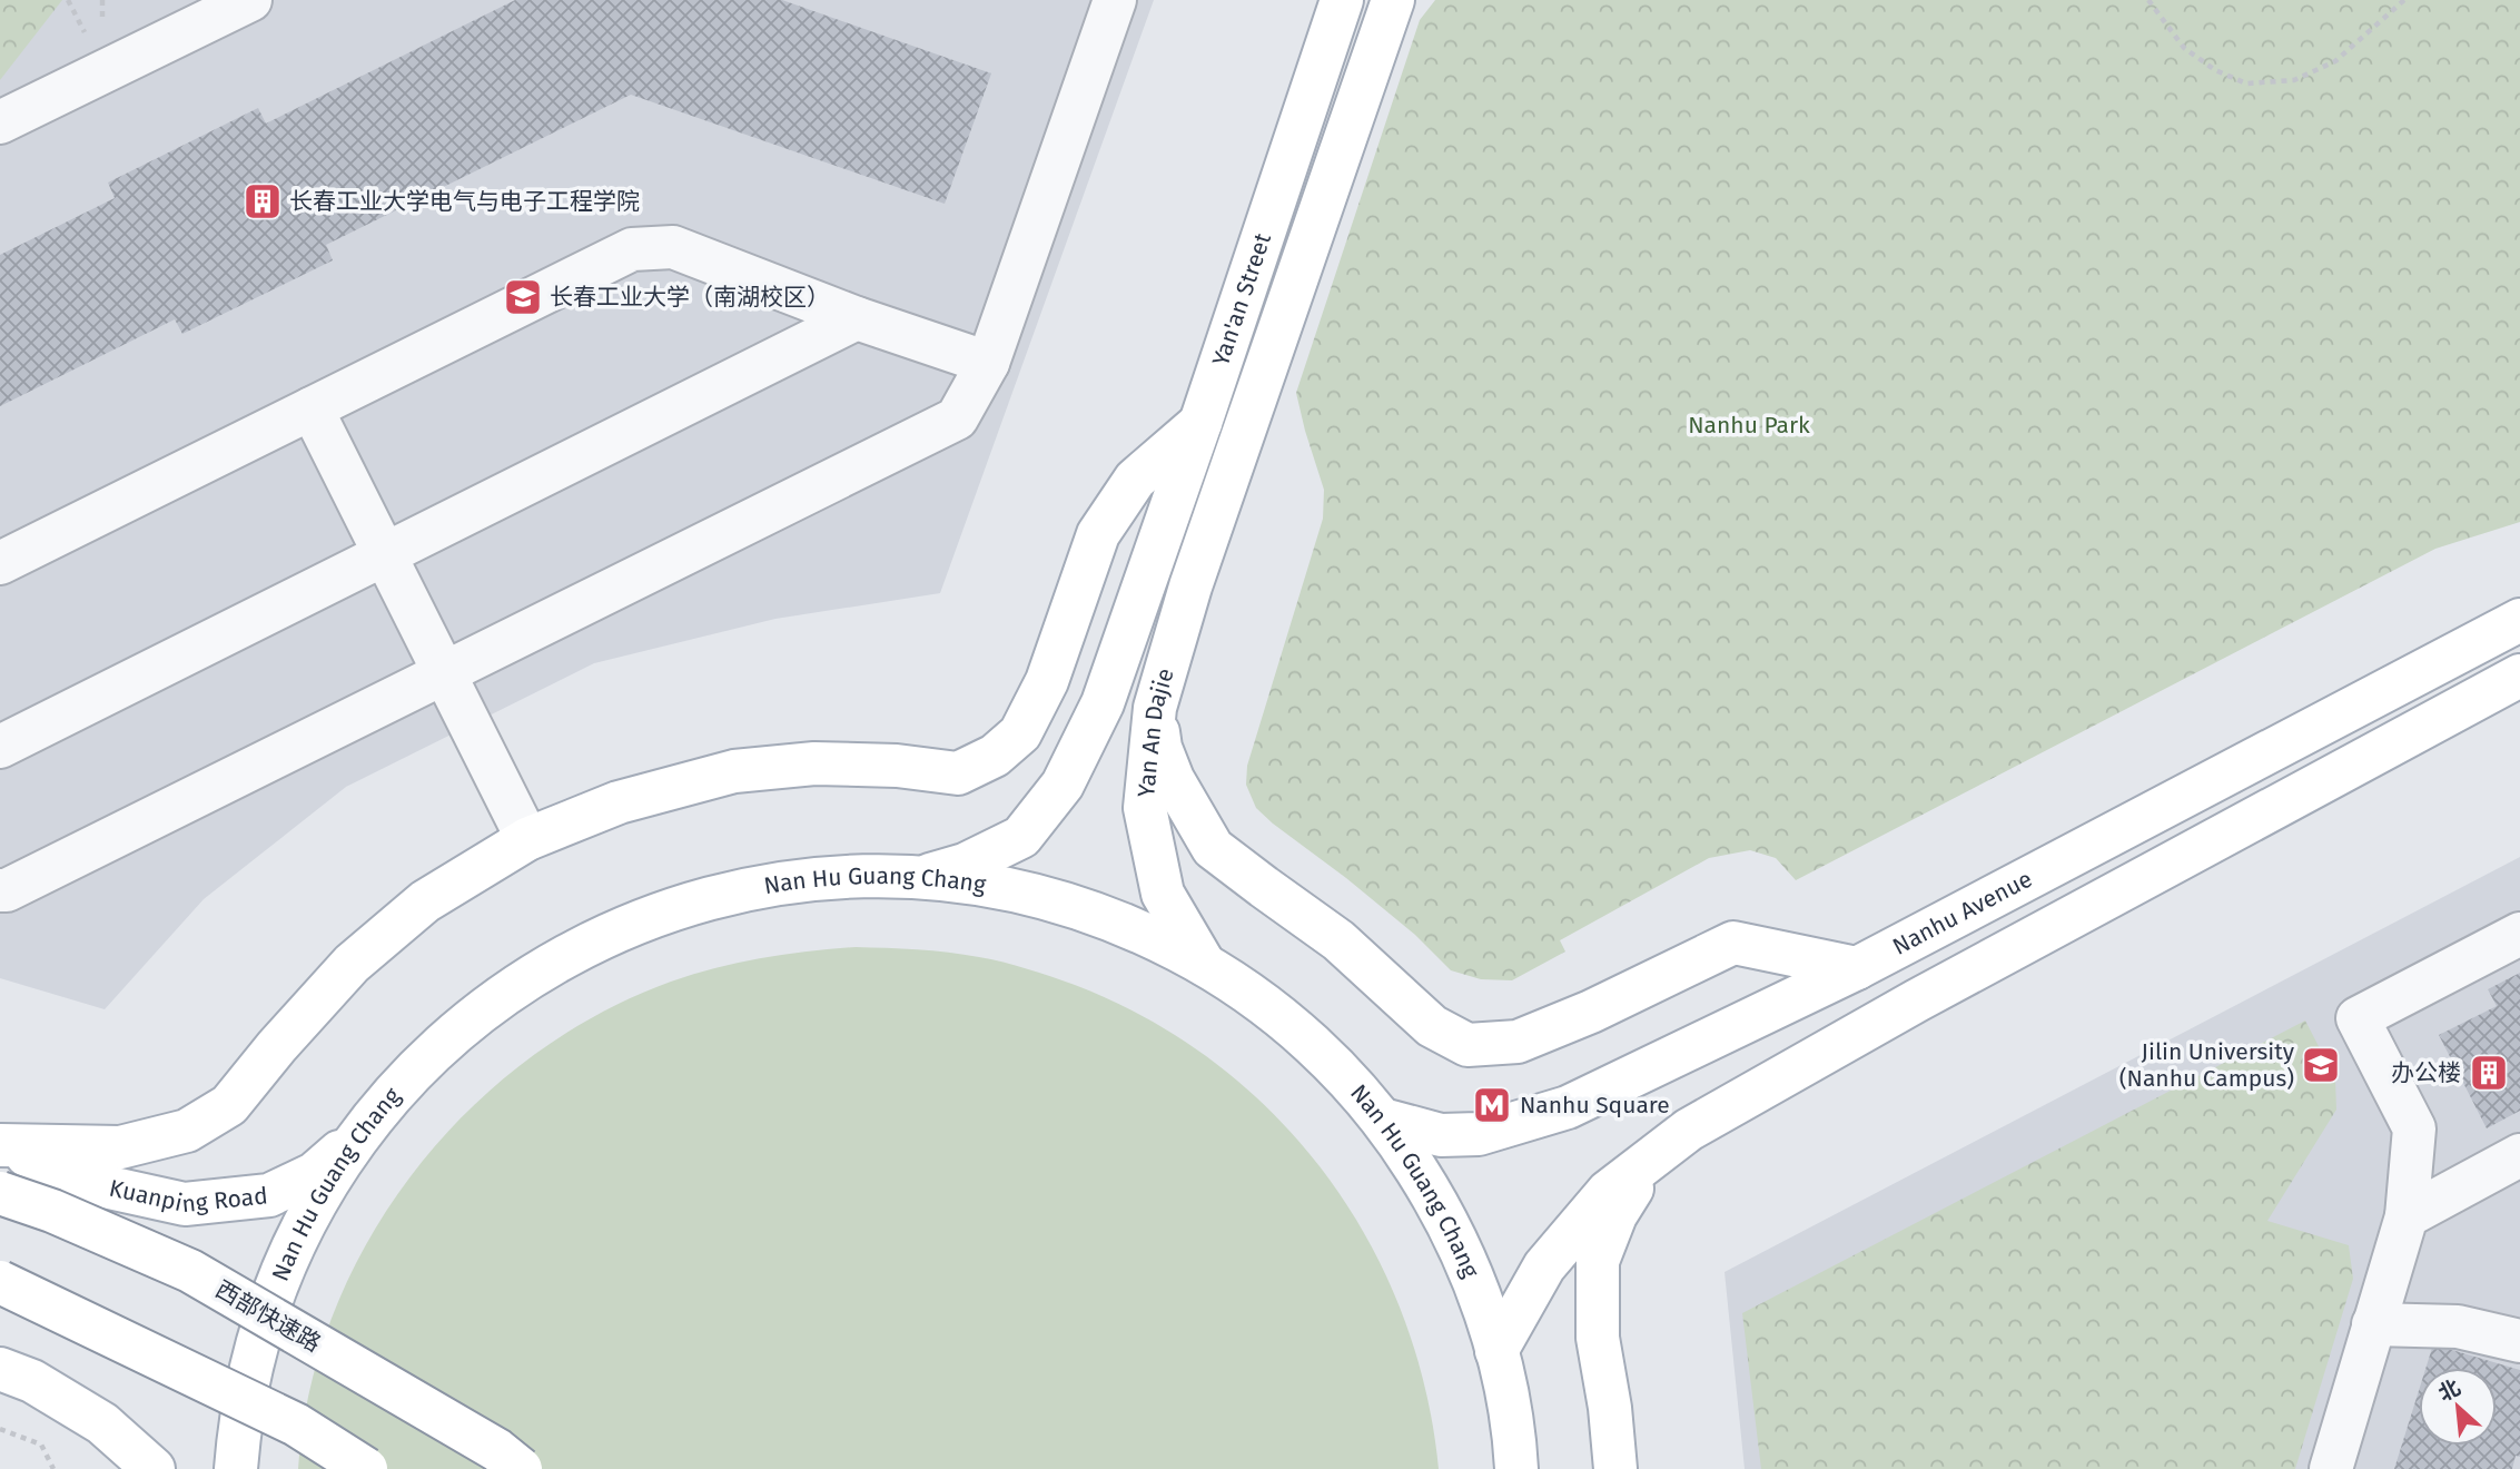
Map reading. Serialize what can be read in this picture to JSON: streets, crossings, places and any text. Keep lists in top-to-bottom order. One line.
{"streets":{"main road":["Yan'an Street","Yan An Dajie","Nan Hu Guang Chang","Nanhu Avenue","Kuanping Road","西部快速路"]},"crossings":[["Yan'an Street","Nan Hu Guang Chang"],["Yan An Dajie","Nan Hu Guang Chang"],["Nan Hu Guang Chang","Nanhu Avenue"],["Nan Hu Guang Chang","Kuanping Road"]],"parks":["Nanhu Park"],"places":{"building":["长春工业大学电气与电子工程学院","办公楼"],"school or university":["长春工业大学（南湖校区）","Jilin University (Nanhu Campus)"],"metro station":["Nanhu Square"]},"north":"top left"}
